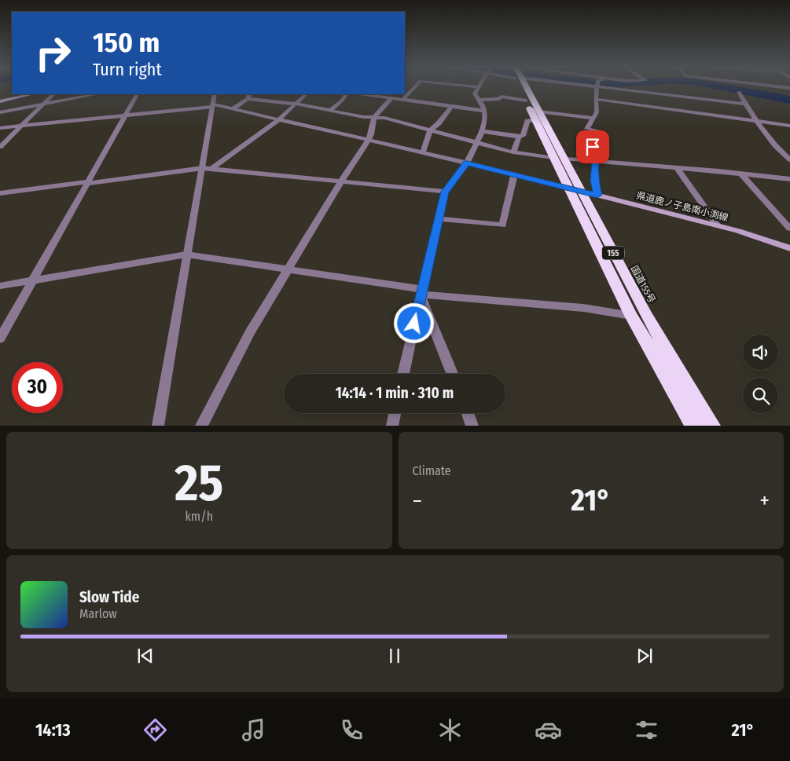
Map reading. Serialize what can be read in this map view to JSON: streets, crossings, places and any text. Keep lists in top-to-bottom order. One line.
{"streets":{"highway":["155","国道155号"],"main road":["県道鹿ノ子島南小渕線"]},"crossings":[["県道鹿ノ子島南小渕線","国道155号"]],"page":{"turn":["150 m","Turn right"],"limit":"30","trip":"14:14 · 1 min · 310 m","tile":[["25","km/h"],"Climate"],"heat":["−","21°","+"],"song":["Slow Tide","Marlow"],"tabs":["14:13","21°"]}}
